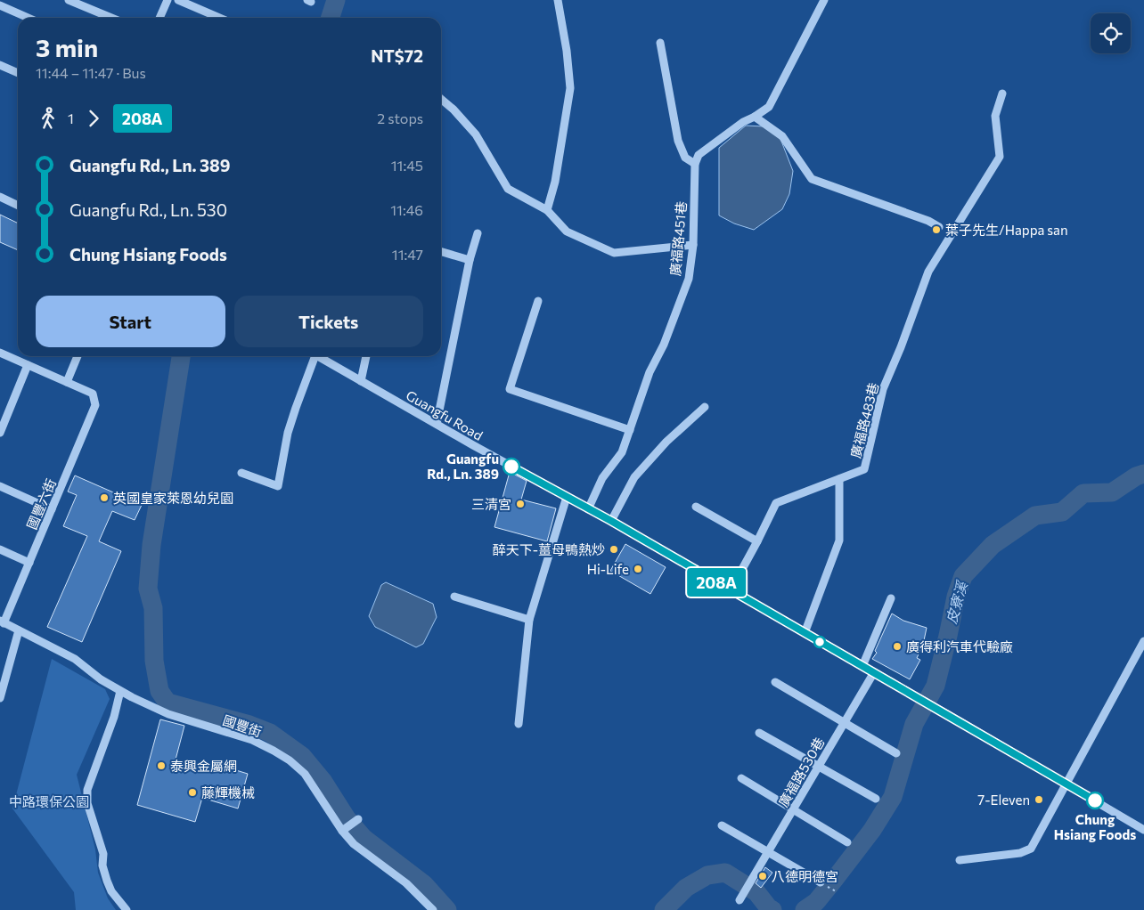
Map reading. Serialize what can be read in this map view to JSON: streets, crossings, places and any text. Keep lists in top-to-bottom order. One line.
{"streets":{"street":["廣福路451巷","Guangfu Road","廣福路483巷","國豐六街","國豐街","廣福路530巷"]},"crossings":[["廣福路451巷","Guangfu Road"],["Guangfu Road","廣福路483巷"],["Guangfu Road","廣福路530巷"],["國豐六街","國豐街"]],"water":["皮寮溪"],"parks":["中路環保公園"],"places":["葉子先生/Happa san","Guangfu Rd., Ln. 389","英國皇家萊恩幼兒園","三清宮","醉天下-薑母鴨熱炒","Hi-Life","廣得利汽車代驗廠","泰興金屬網","藤輝機械","7-Eleven","Chung Hsiang Foods","八德明德宮"],"lines":["bus line 208A"],"page":{"on_map":"208A","heading":["3 min","11:44 – 11:47 · Bus","NT$72"],"legs":["1","208A","2 stops"],"list":[{"name":"Guangfu Rd., Ln. 389","value":"11:45"},{"name":"Guangfu Rd., Ln. 530","value":"11:46"},{"name":"Chung Hsiang Foods","value":"11:47"}],"buttons":["Start","Tickets"]}}
